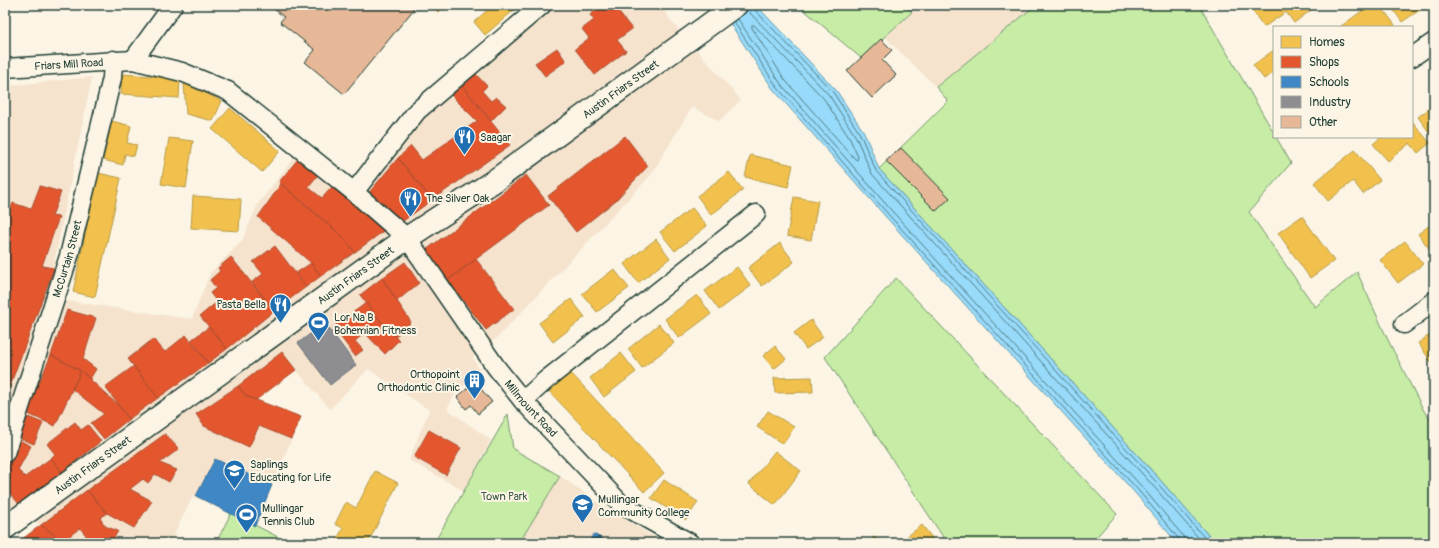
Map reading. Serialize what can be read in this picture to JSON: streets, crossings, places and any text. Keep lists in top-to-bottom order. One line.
{"streets":{"main road":["Austin Friars Street"],"street":["Friars Mill Road","McCurtain Street","Millmount Road"]},"crossings":[["Friars Mill Road","McCurtain Street"],["Austin Friars Street","Millmount Road"]],"parks":["Town Park"],"places":{"restaurant":["Saagar","The Silver Oak","Pasta Bella"],"sports":["Lor Na B Bohemian Fitness","Mullingar Tennis Club"],"building":["Orthopoint Orthodontic Clinic"],"school or university":["Saplings Educating for Life","Mullingar Community College"]},"legend":["Homes","Shops","Schools","Industry","Other"]}
